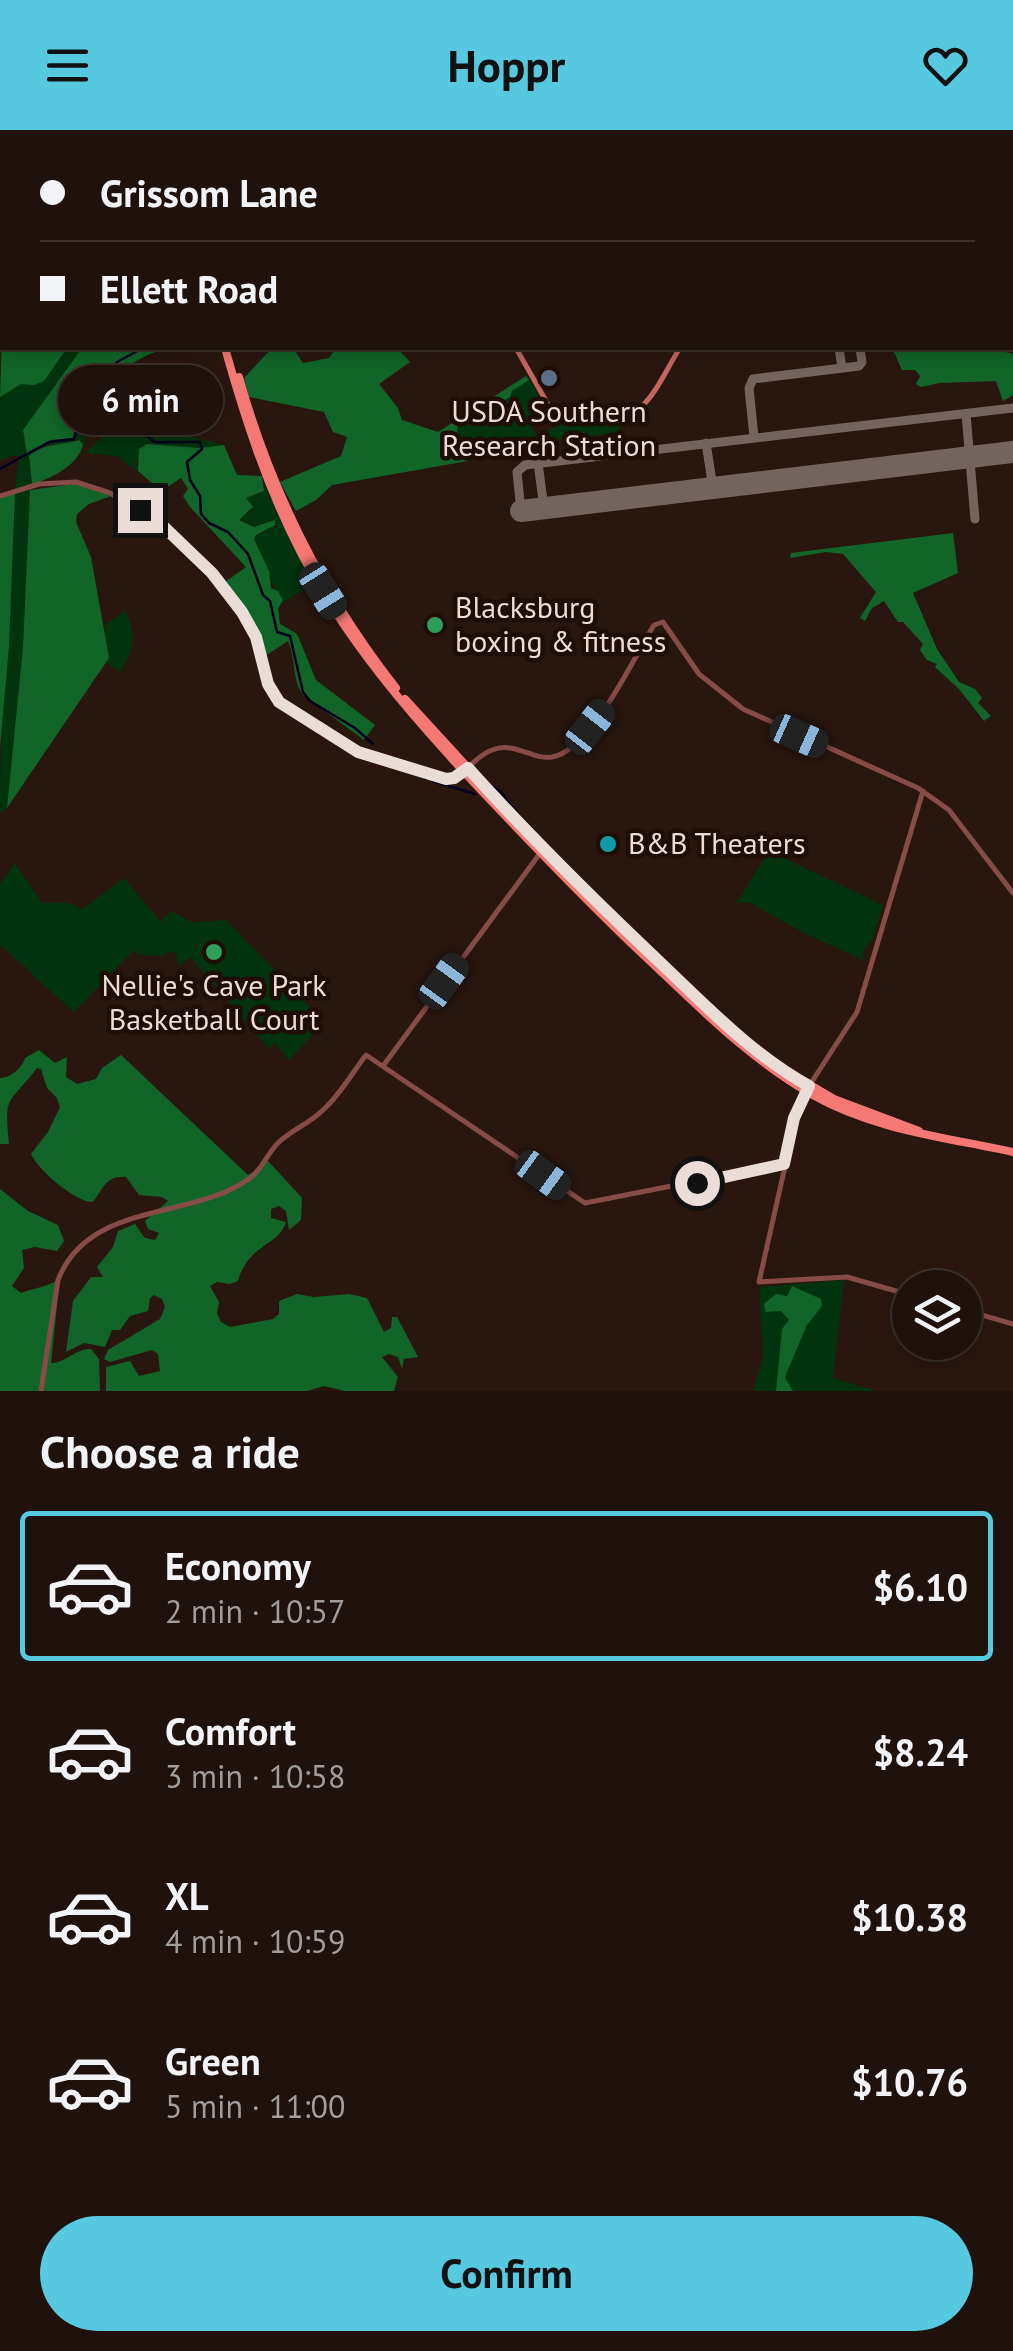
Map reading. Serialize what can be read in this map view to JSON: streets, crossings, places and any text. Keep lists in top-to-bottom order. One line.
{"places":["USDA Southern Research Station","Blacksburg boxing & fitness","B&B Theaters","Nellie's Cave Park Basketball Court"],"page":{"header":"Hoppr","banner":["Grissom Lane","Ellett Road"],"bubble":"6 min","heading":"Choose a ride","list":[{"name":"Economy","note":"2 min · 10:57","value":"$6.10"},{"name":"Comfort","note":"3 min · 10:58","value":"$8.24"},{"name":"XL","note":"4 min · 10:59","value":"$10.38"},{"name":"Green","note":"5 min · 11:00","value":"$10.76"}],"buttons":"Confirm"}}
